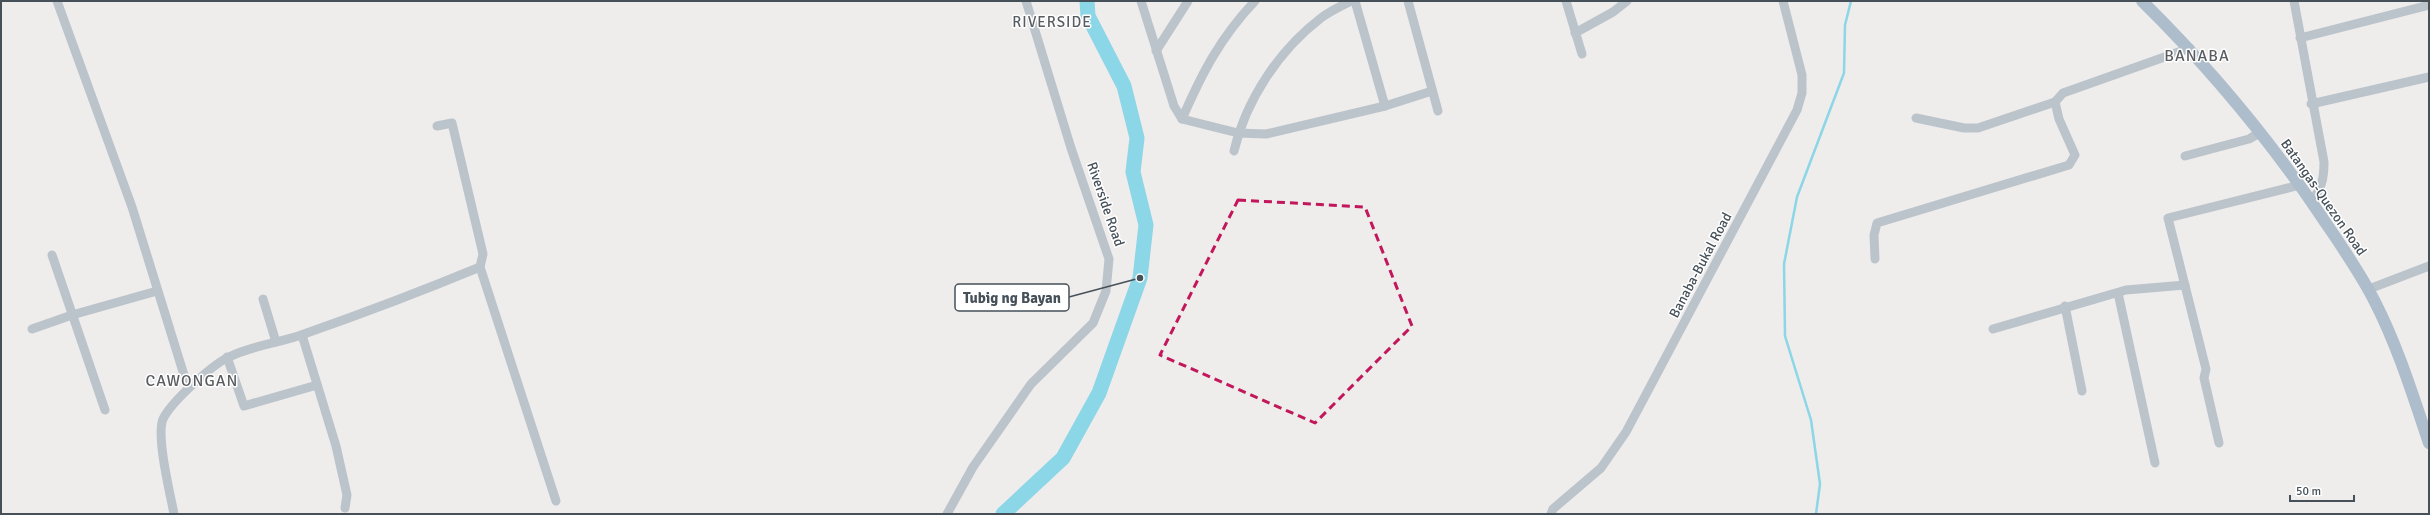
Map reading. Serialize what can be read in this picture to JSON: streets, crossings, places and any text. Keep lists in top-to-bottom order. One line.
{"streets":{"main road":["Batangas-Quezon Road"],"street":["Riverside Road","Banaba-Bukal Road"]},"districts":["RIVERSIDE","BANABA","CAWONGAN"],"places":["Tubig ng Bayan"],"scale_bar":"50 m"}
